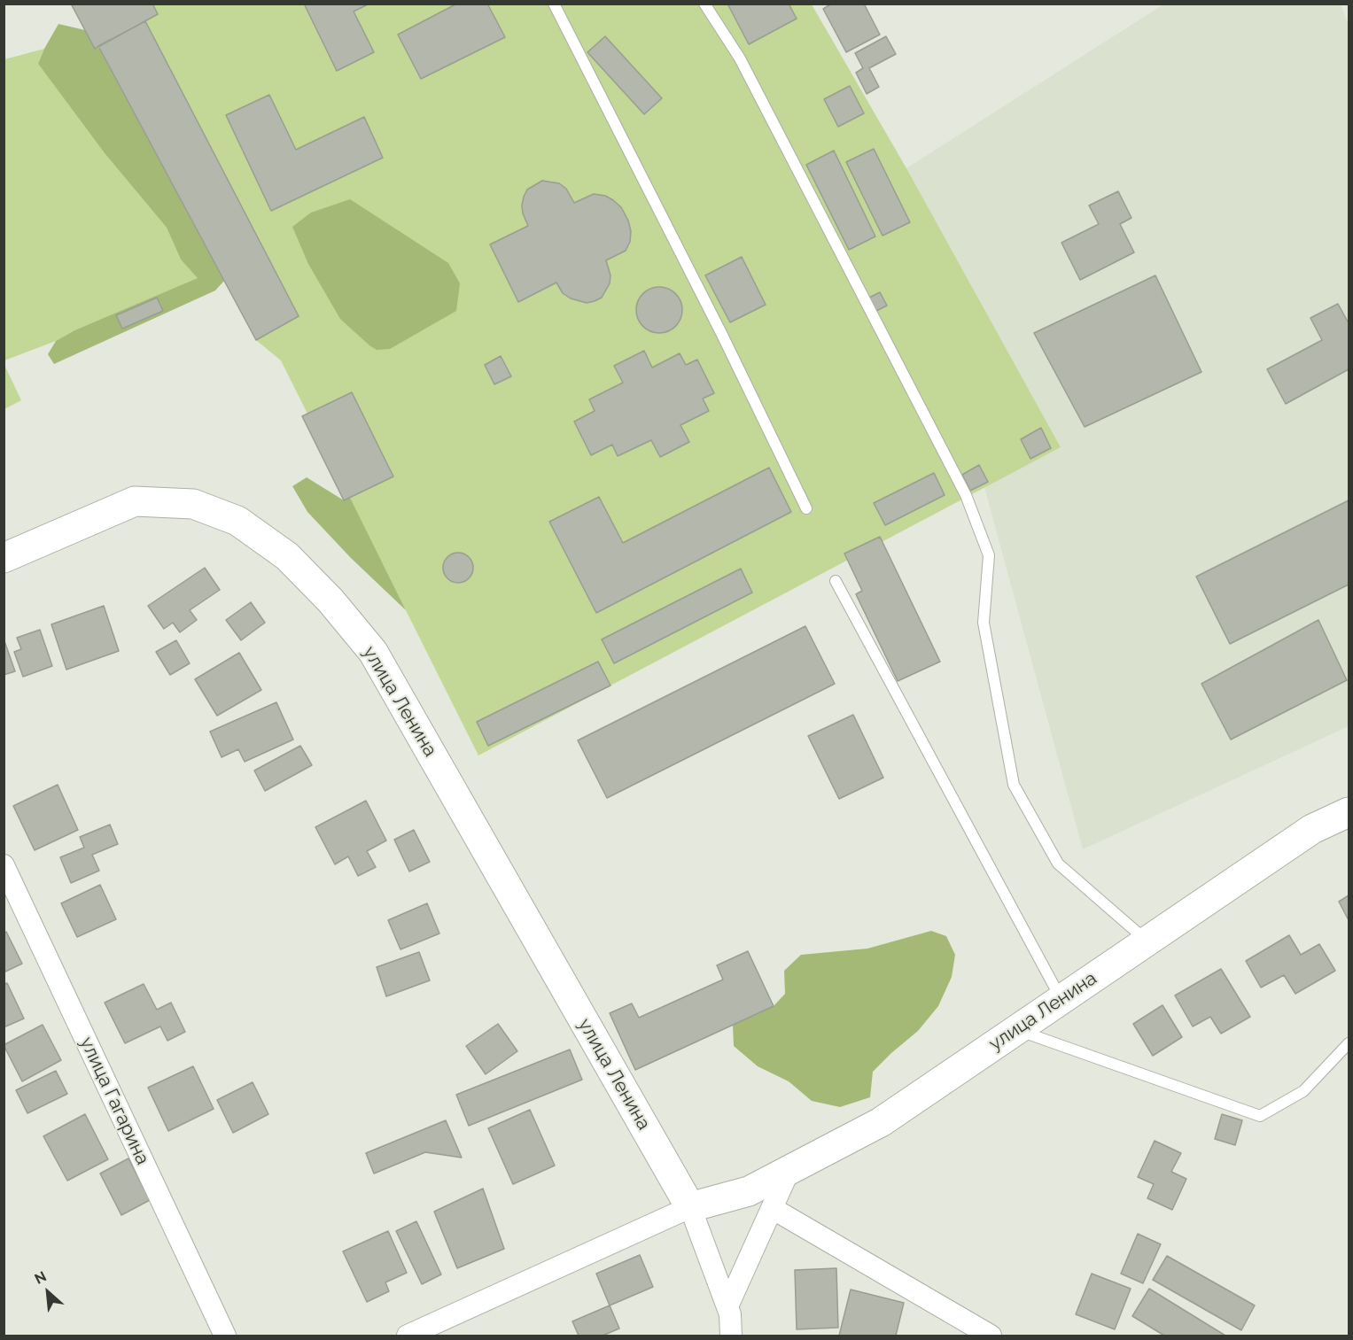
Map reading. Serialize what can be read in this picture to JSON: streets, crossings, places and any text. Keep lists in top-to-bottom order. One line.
{"streets":{"main road":["улица Ленина"],"street":["улица Гагарина"]},"north":"top left"}
